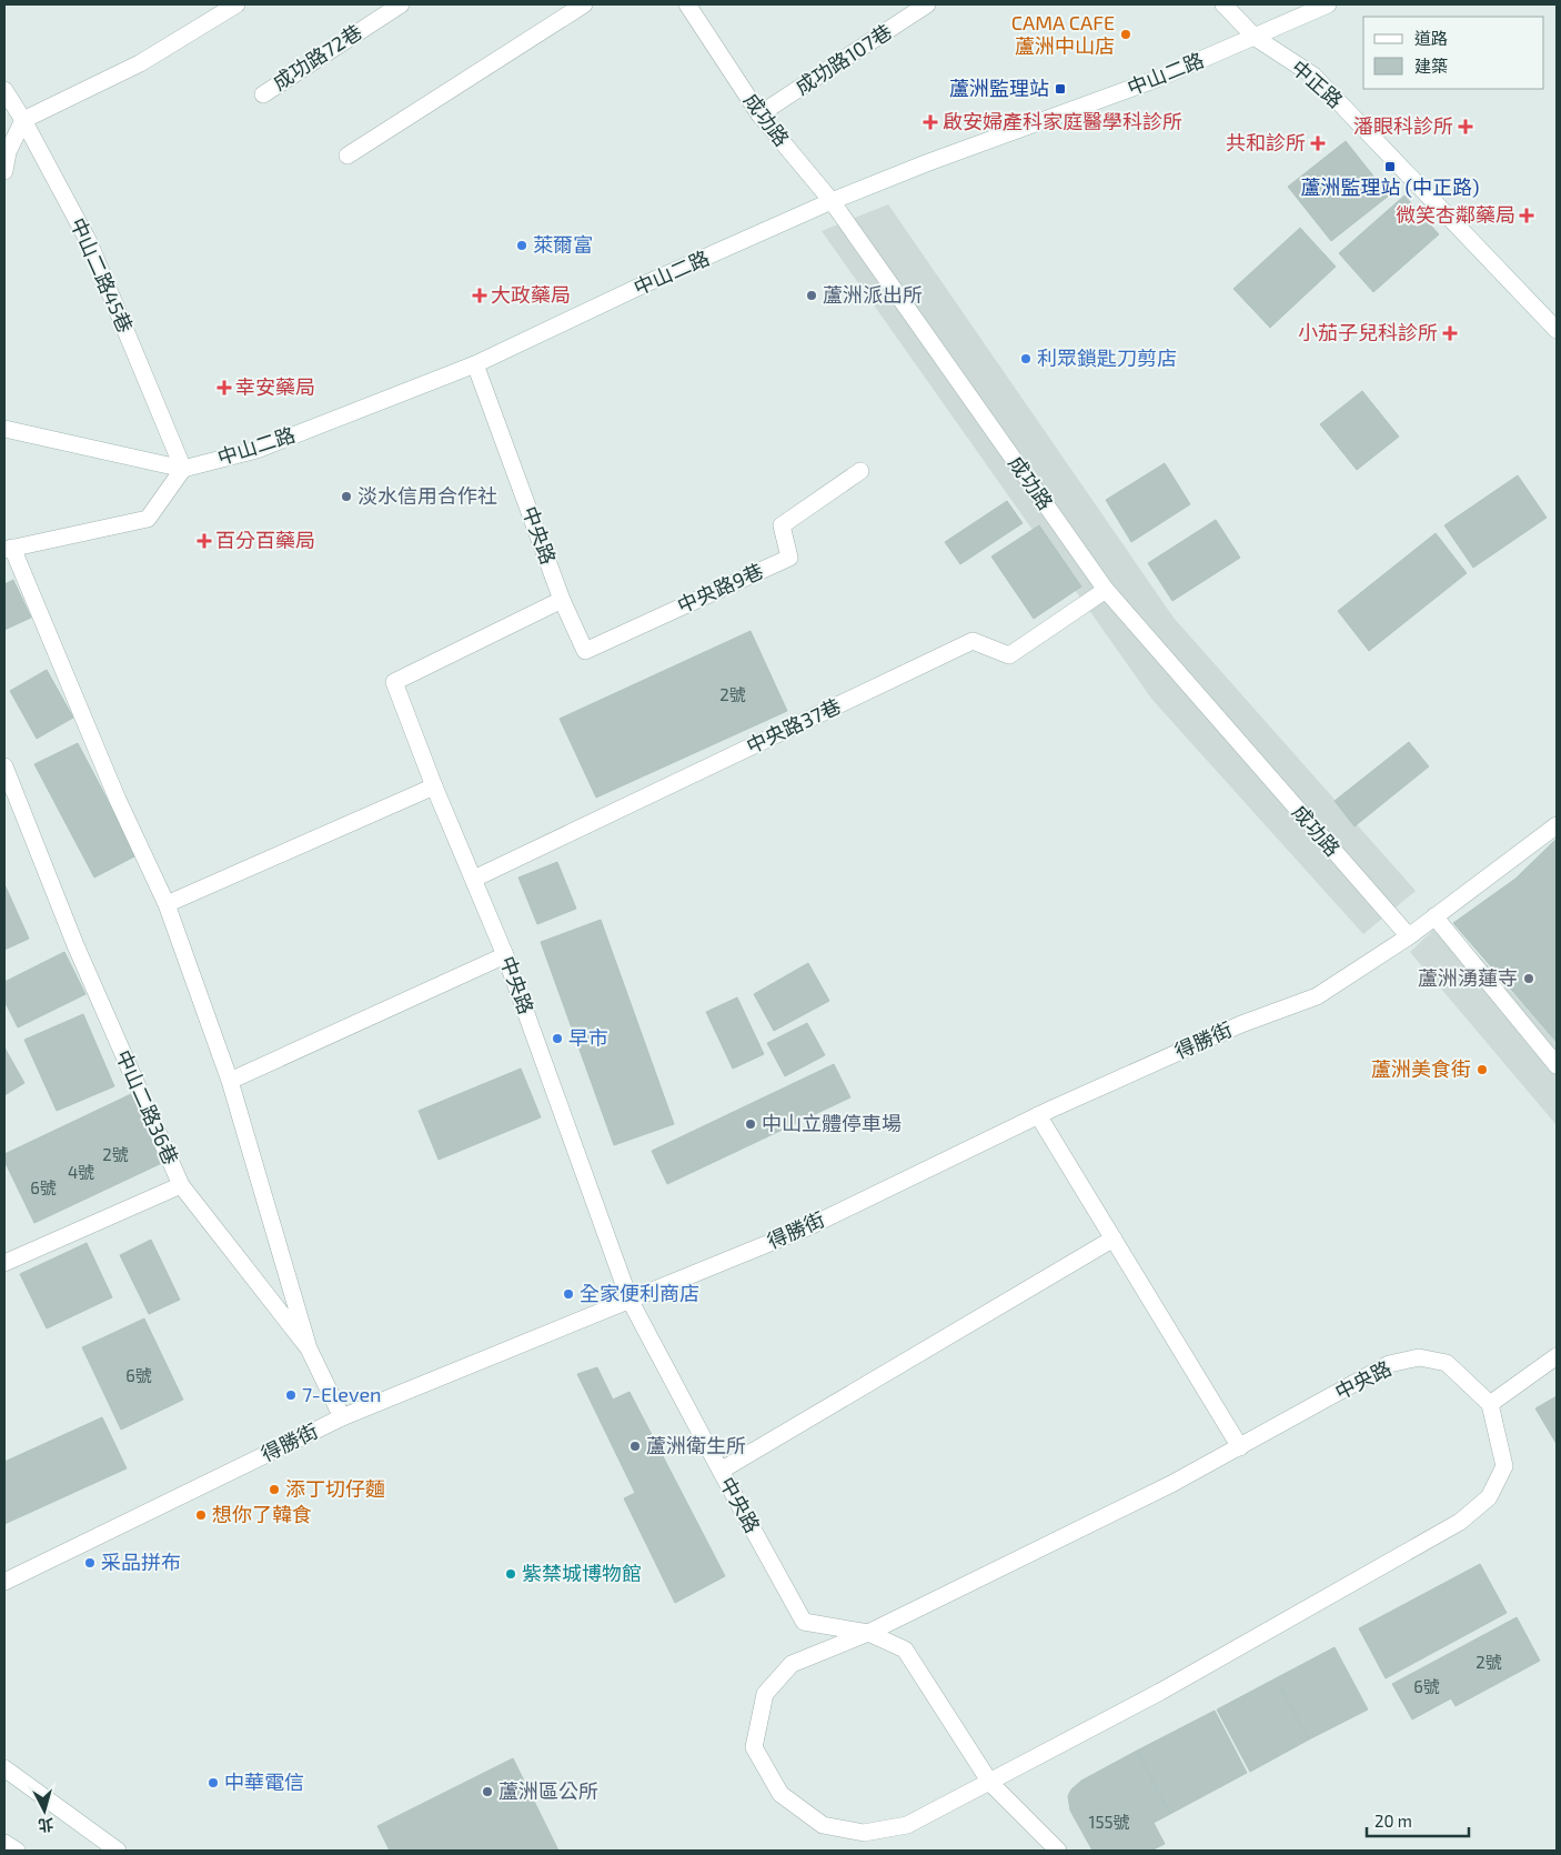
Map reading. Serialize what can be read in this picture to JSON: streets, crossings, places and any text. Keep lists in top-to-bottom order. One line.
{"streets":{"street":["成功路72巷","成功路107巷","中山二路","中正路","成功路","中山二路45巷","中央路","中央路9巷","中央路37巷","得勝街","中山二路36巷"]},"crossings":[["成功路107巷","成功路"],["中山二路","中正路"],["中山二路","成功路"],["中山二路","中山二路45巷"],["中山二路","中央路"],["成功路","中央路37巷"],["成功路","得勝街"],["中央路","中央路9巷"],["中央路","中央路37巷"],["中央路","得勝街"],["得勝街","中山二路36巷"]],"places":{"other":["CAMA CAFE 蘆洲中山店","萊爾富","蘆洲派出所","利眾鎖匙刀剪店","淡水信用合作社","蘆洲湧蓮寺","早市","蘆洲美食街","中山立體停車場","全家便利商店","7-Eleven","蘆洲衛生所","添丁切仔麵","想你了韓食","采品拼布","紫禁城博物館","中華電信","蘆洲區公所"],"transit":["蘆洲監理站","蘆洲監理站 (中正路)"],"health":["啟安婦產科家庭醫學科診所","潘眼科診所","共和診所","微笑杏鄰藥局","大政藥局","小茄子兒科診所","幸安藥局","百分百藥局"]},"house_numbers":["2號","2號","4號","6號","6號","2號","6號","155號"],"legend":["道路","建築"],"scale_bar":"20 m","north":"bottom"}
